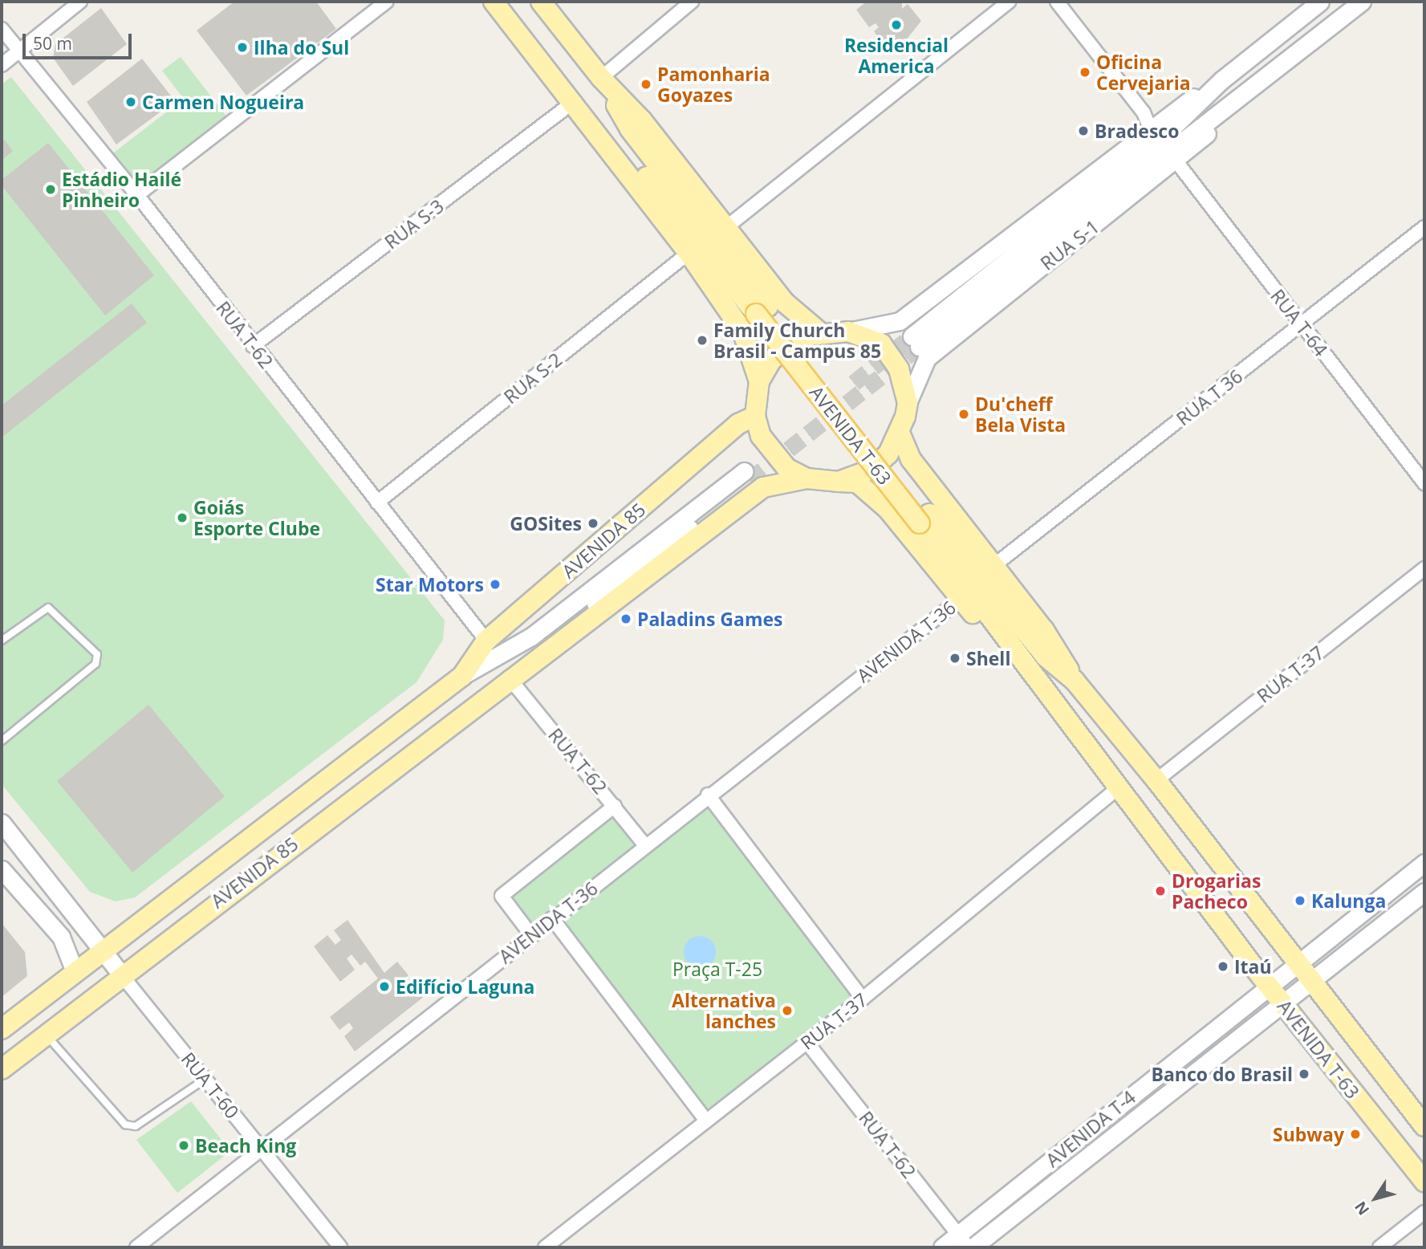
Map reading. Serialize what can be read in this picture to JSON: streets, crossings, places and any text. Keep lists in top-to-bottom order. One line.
{"streets":{"main road":["RUA S-1","AVENIDA T-63","AVENIDA 85","RUA T-60","AVENIDA T-4"],"street":["RUA S-3","RUA T-64","RUA T-62","RUA S-2","RUA T 36","AVENIDA T-36","RUA T-37"]},"crossings":[["RUA S-3","RUA T-62"],["RUA S-3","AVENIDA T-63"],["RUA S-1","RUA T-64"],["RUA S-1","AVENIDA T-63"],["RUA S-1","AVENIDA 85"],["RUA T-64","RUA T 36"],["RUA T-62","RUA S-2"],["RUA T-62","AVENIDA 85"],["RUA T-62","AVENIDA T-36"],["RUA T-62","RUA T-37"],["RUA T-62","AVENIDA T-4"],["RUA S-2","AVENIDA T-63"],["RUA T 36","AVENIDA T-63"],["AVENIDA T-63","AVENIDA 85"],["AVENIDA T-63","AVENIDA T-36"],["AVENIDA T-63","RUA T-37"],["AVENIDA T-63","AVENIDA T-4"],["AVENIDA 85","RUA T-60"],["AVENIDA T-36","RUA T-60"]],"parks":["Praça T-25"],"places":["Residencial America","Ilha do Sul","Oficina Cervejaria","Pamonharia Goyazes","Carmen Nogueira","Bradesco","Estádio Hailé Pinheiro","Family Church Brasil - Campus 85","Du'cheff Bela Vista","Goiás Esporte Clube","GOSites","Star Motors","Paladins Games","Shell","Drogarias Pacheco","Kalunga","Itaú","Edifício Laguna","Alternativa lanches","Banco do Brasil","Subway","Beach King"],"scale_bar":"50 m","north":"bottom left"}
